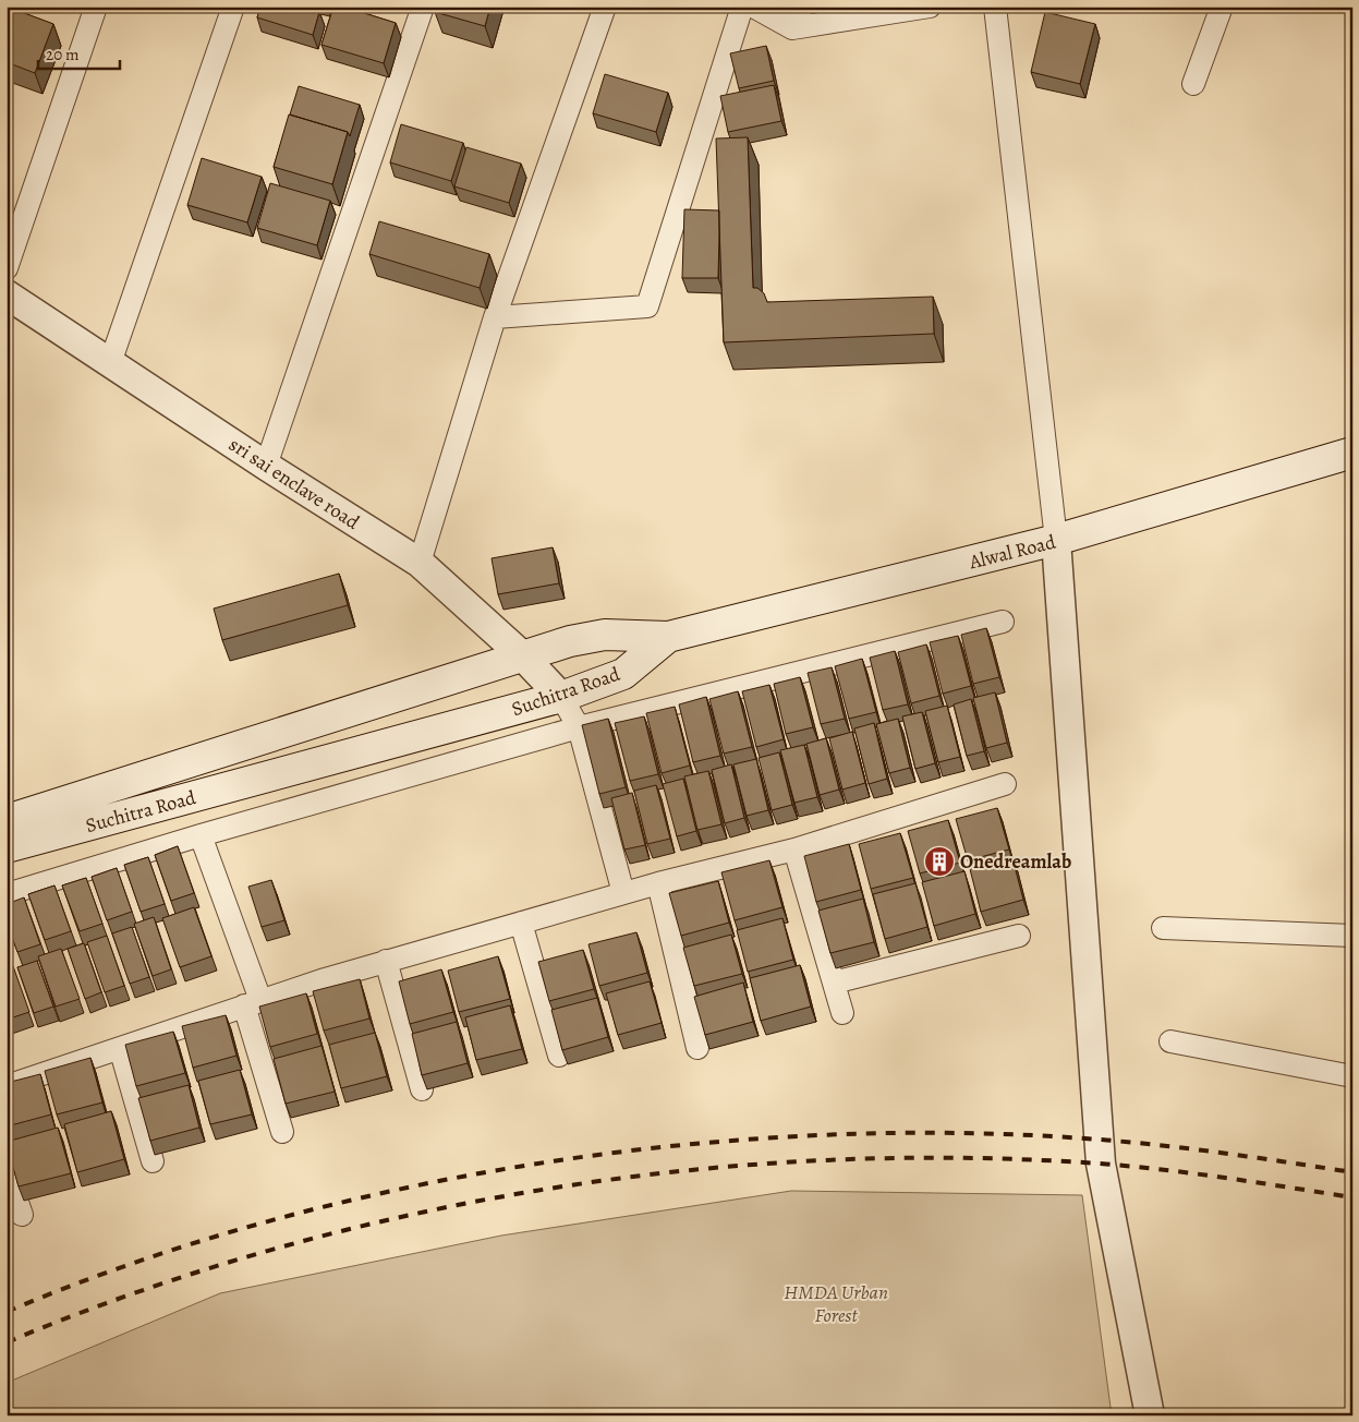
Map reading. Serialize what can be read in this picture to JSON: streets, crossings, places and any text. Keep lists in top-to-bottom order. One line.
{"streets":{"main road":["Alwal Road","Suchitra Road"],"street":["sri sai enclave road"]},"crossings":[["sri sai enclave road","Suchitra Road"],["Alwal Road","Suchitra Road"]],"parks":["HMDA Urban Forest"],"places":{"building":["Onedreamlab"]},"scale_bar":"20 m"}
